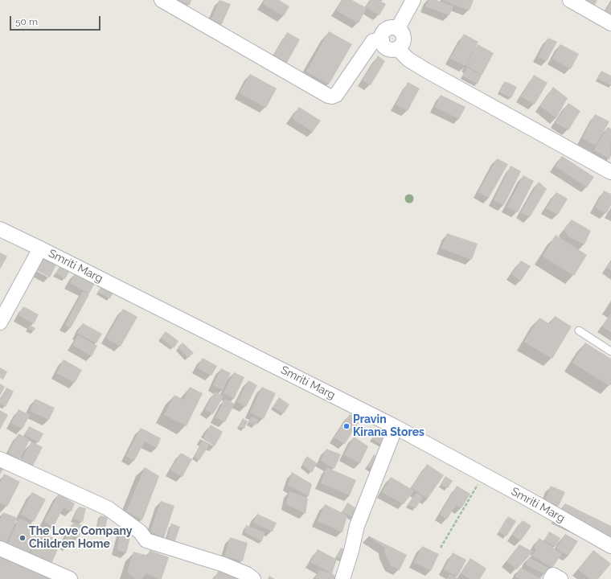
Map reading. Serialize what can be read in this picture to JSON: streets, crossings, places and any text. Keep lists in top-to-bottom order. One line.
{"streets":{"street":["Smriti Marg"]},"places":["Pravin Kirana Stores","The Love Company Children Home"],"scale_bar":"50 m"}
